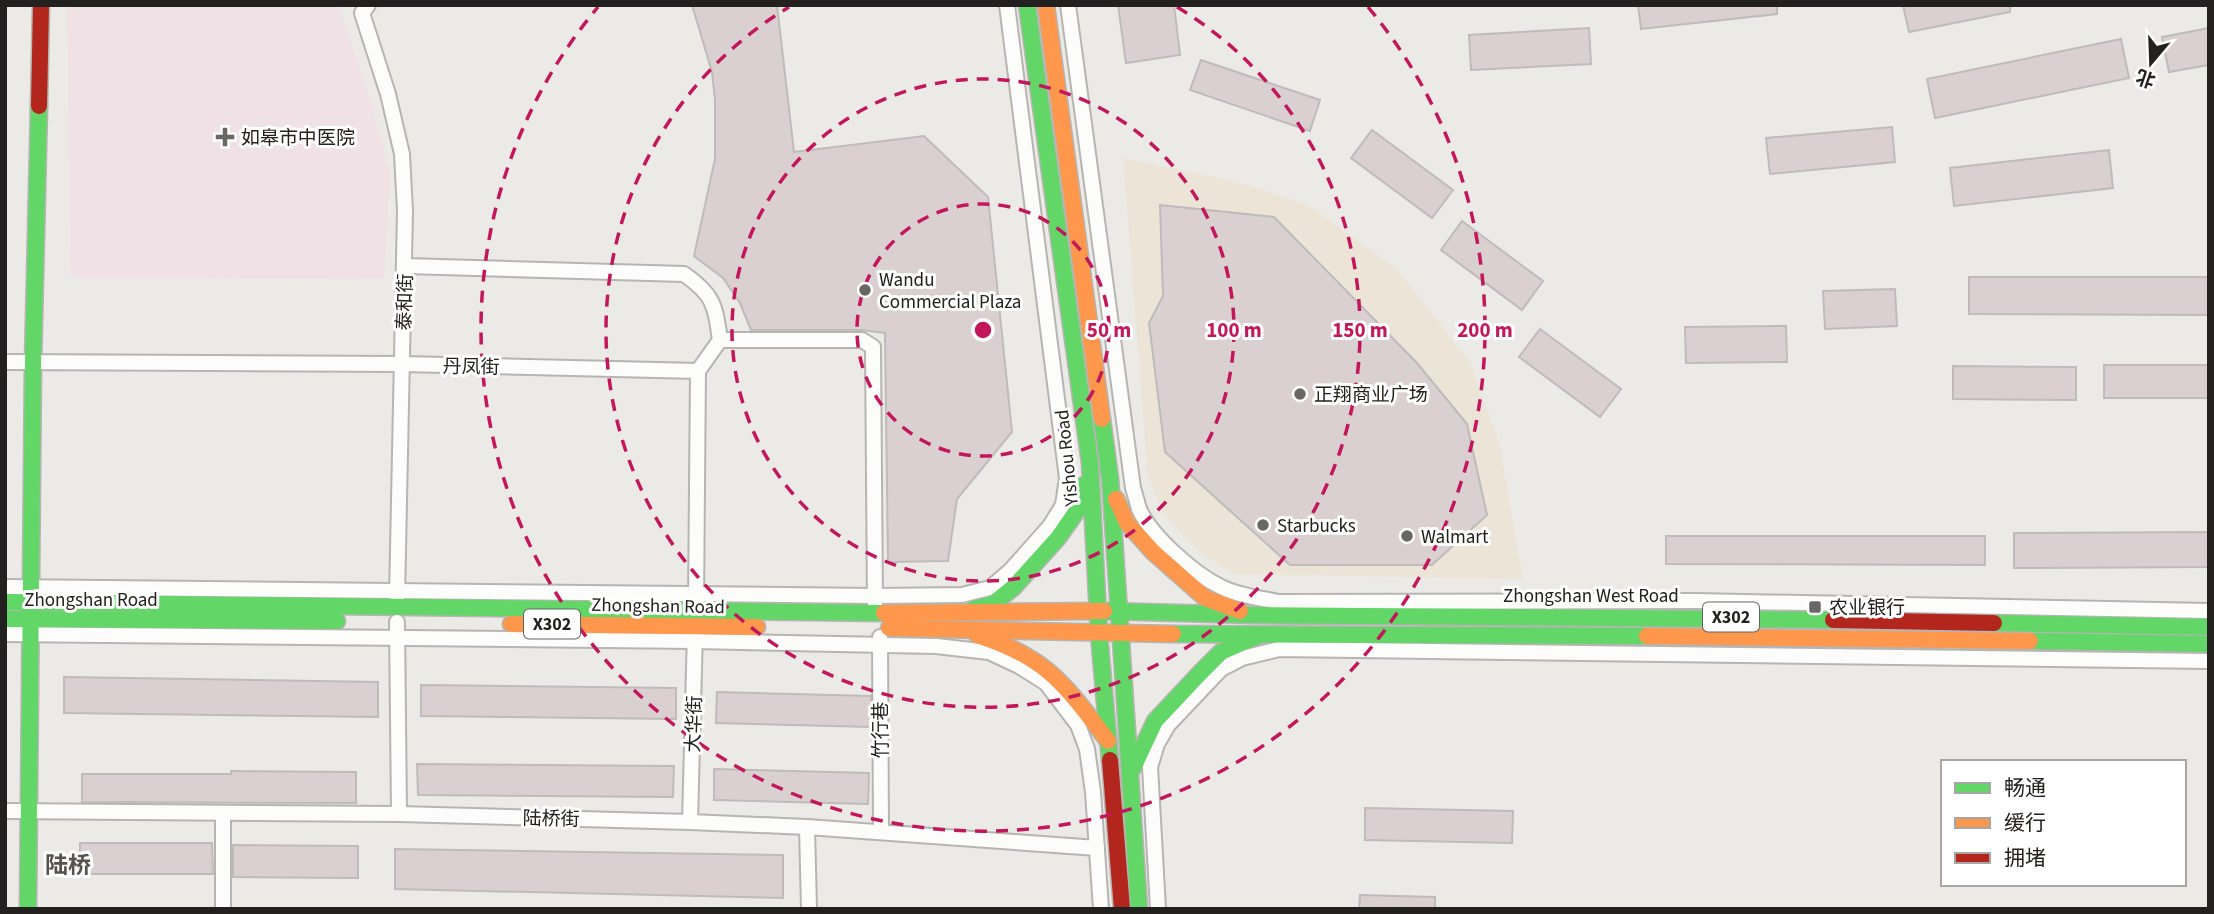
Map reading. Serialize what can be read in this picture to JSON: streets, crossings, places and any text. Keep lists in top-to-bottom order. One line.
{"streets":{"main road":["Yishou Road","Zhongshan West Road","Zhongshan Road","X302"],"street":["泰和街","丹凤街","大华街","竹行巷","陆桥街"]},"crossings":[["泰和街","丹凤街"],["泰和街","Zhongshan Road"],["泰和街","陆桥街"],["Yishou Road","Zhongshan West Road"],["Yishou Road","Zhongshan Road"],["Yishou Road","X302"],["Zhongshan West Road","Zhongshan Road"],["Zhongshan Road","X302"],["Zhongshan Road","大华街"],["Zhongshan Road","竹行巷"],["大华街","陆桥街"],["竹行巷","陆桥街"]],"districts":["陆桥"],"places":{"health":["如皋市中医院"],"other":["Wandu Commercial Plaza","正翔商业广场","Starbucks","Walmart"],"transit":["农业银行"]},"legend":["畅通","缓行","拥堵"],"north":"bottom","rings":["50 m","100 m","150 m","200 m"]}
